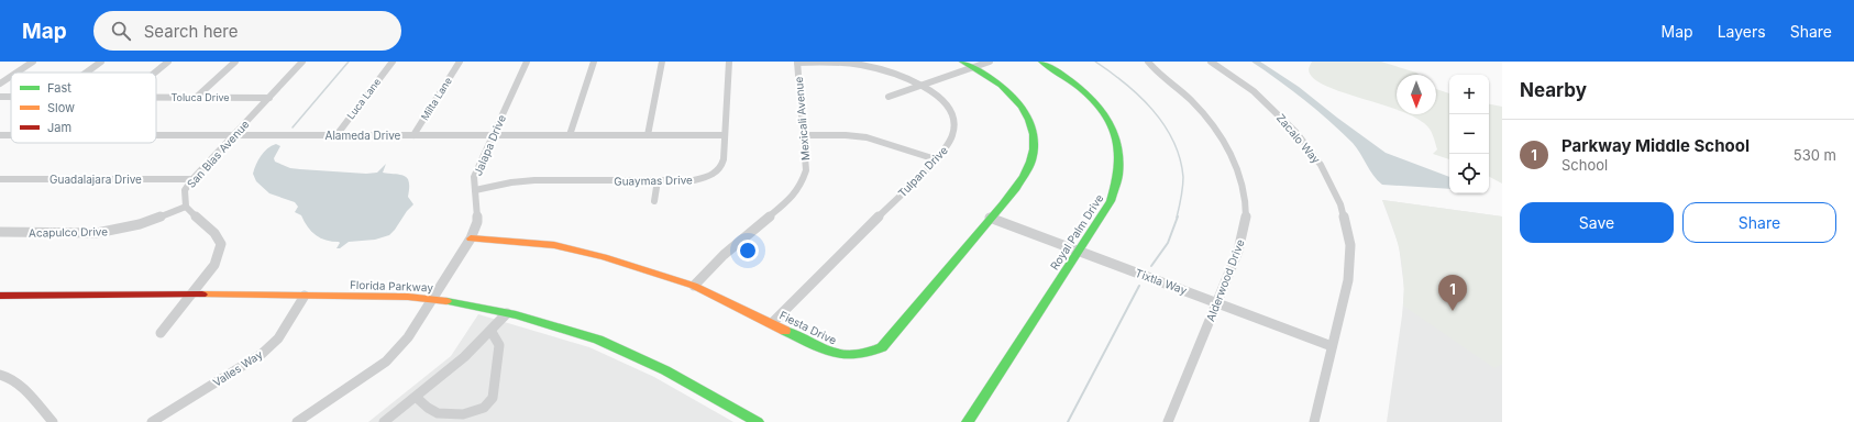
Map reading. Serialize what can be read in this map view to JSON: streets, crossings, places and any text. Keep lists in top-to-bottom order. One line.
{"streets":{"street":["Toluca Drive","Luca Lane","Milta Lane","Mexicali Avenue","Alameda Drive","Zacalo Way","Jalapa Drive","San Blas Avenue","Tulpan Drive","Guadalajara Drive","Guaymas Drive","Acapulco Drive","Royal Palm Drive","Alderwood Drive","Tixtla Way","Florida Parkway","Fiesta Drive","Valles Way"]},"crossings":[["Toluca Drive","San Blas Avenue"],["Luca Lane","Alameda Drive"],["Milta Lane","Alameda Drive"],["Mexicali Avenue","Tulpan Drive"],["Mexicali Avenue","Fiesta Drive"],["Alameda Drive","Jalapa Drive"],["Alameda Drive","San Blas Avenue"],["Alameda Drive","Guaymas Drive"],["Zacalo Way","Tixtla Way"],["Jalapa Drive","Guaymas Drive"],["Jalapa Drive","Florida Parkway"],["Jalapa Drive","Fiesta Drive"],["San Blas Avenue","Guadalajara Drive"],["San Blas Avenue","Acapulco Drive"],["Tulpan Drive","Fiesta Drive"],["Royal Palm Drive","Tixtla Way"],["Alderwood Drive","Tixtla Way"],["Tixtla Way","Fiesta Drive"],["Florida Parkway","Valles Way"]],"legend":["Fast","Slow","Jam"],"north":"bottom","page":{"header":"Map","search":"Search here","nav":["Map","Layers","Share"],"heading":"Nearby","map_buttons":["+","−"],"list":[{"mark":"1","name":"Parkway Middle School","note":"School","value":"530 m"}],"buttons":["Save","Share"],"pins":"1"}}
